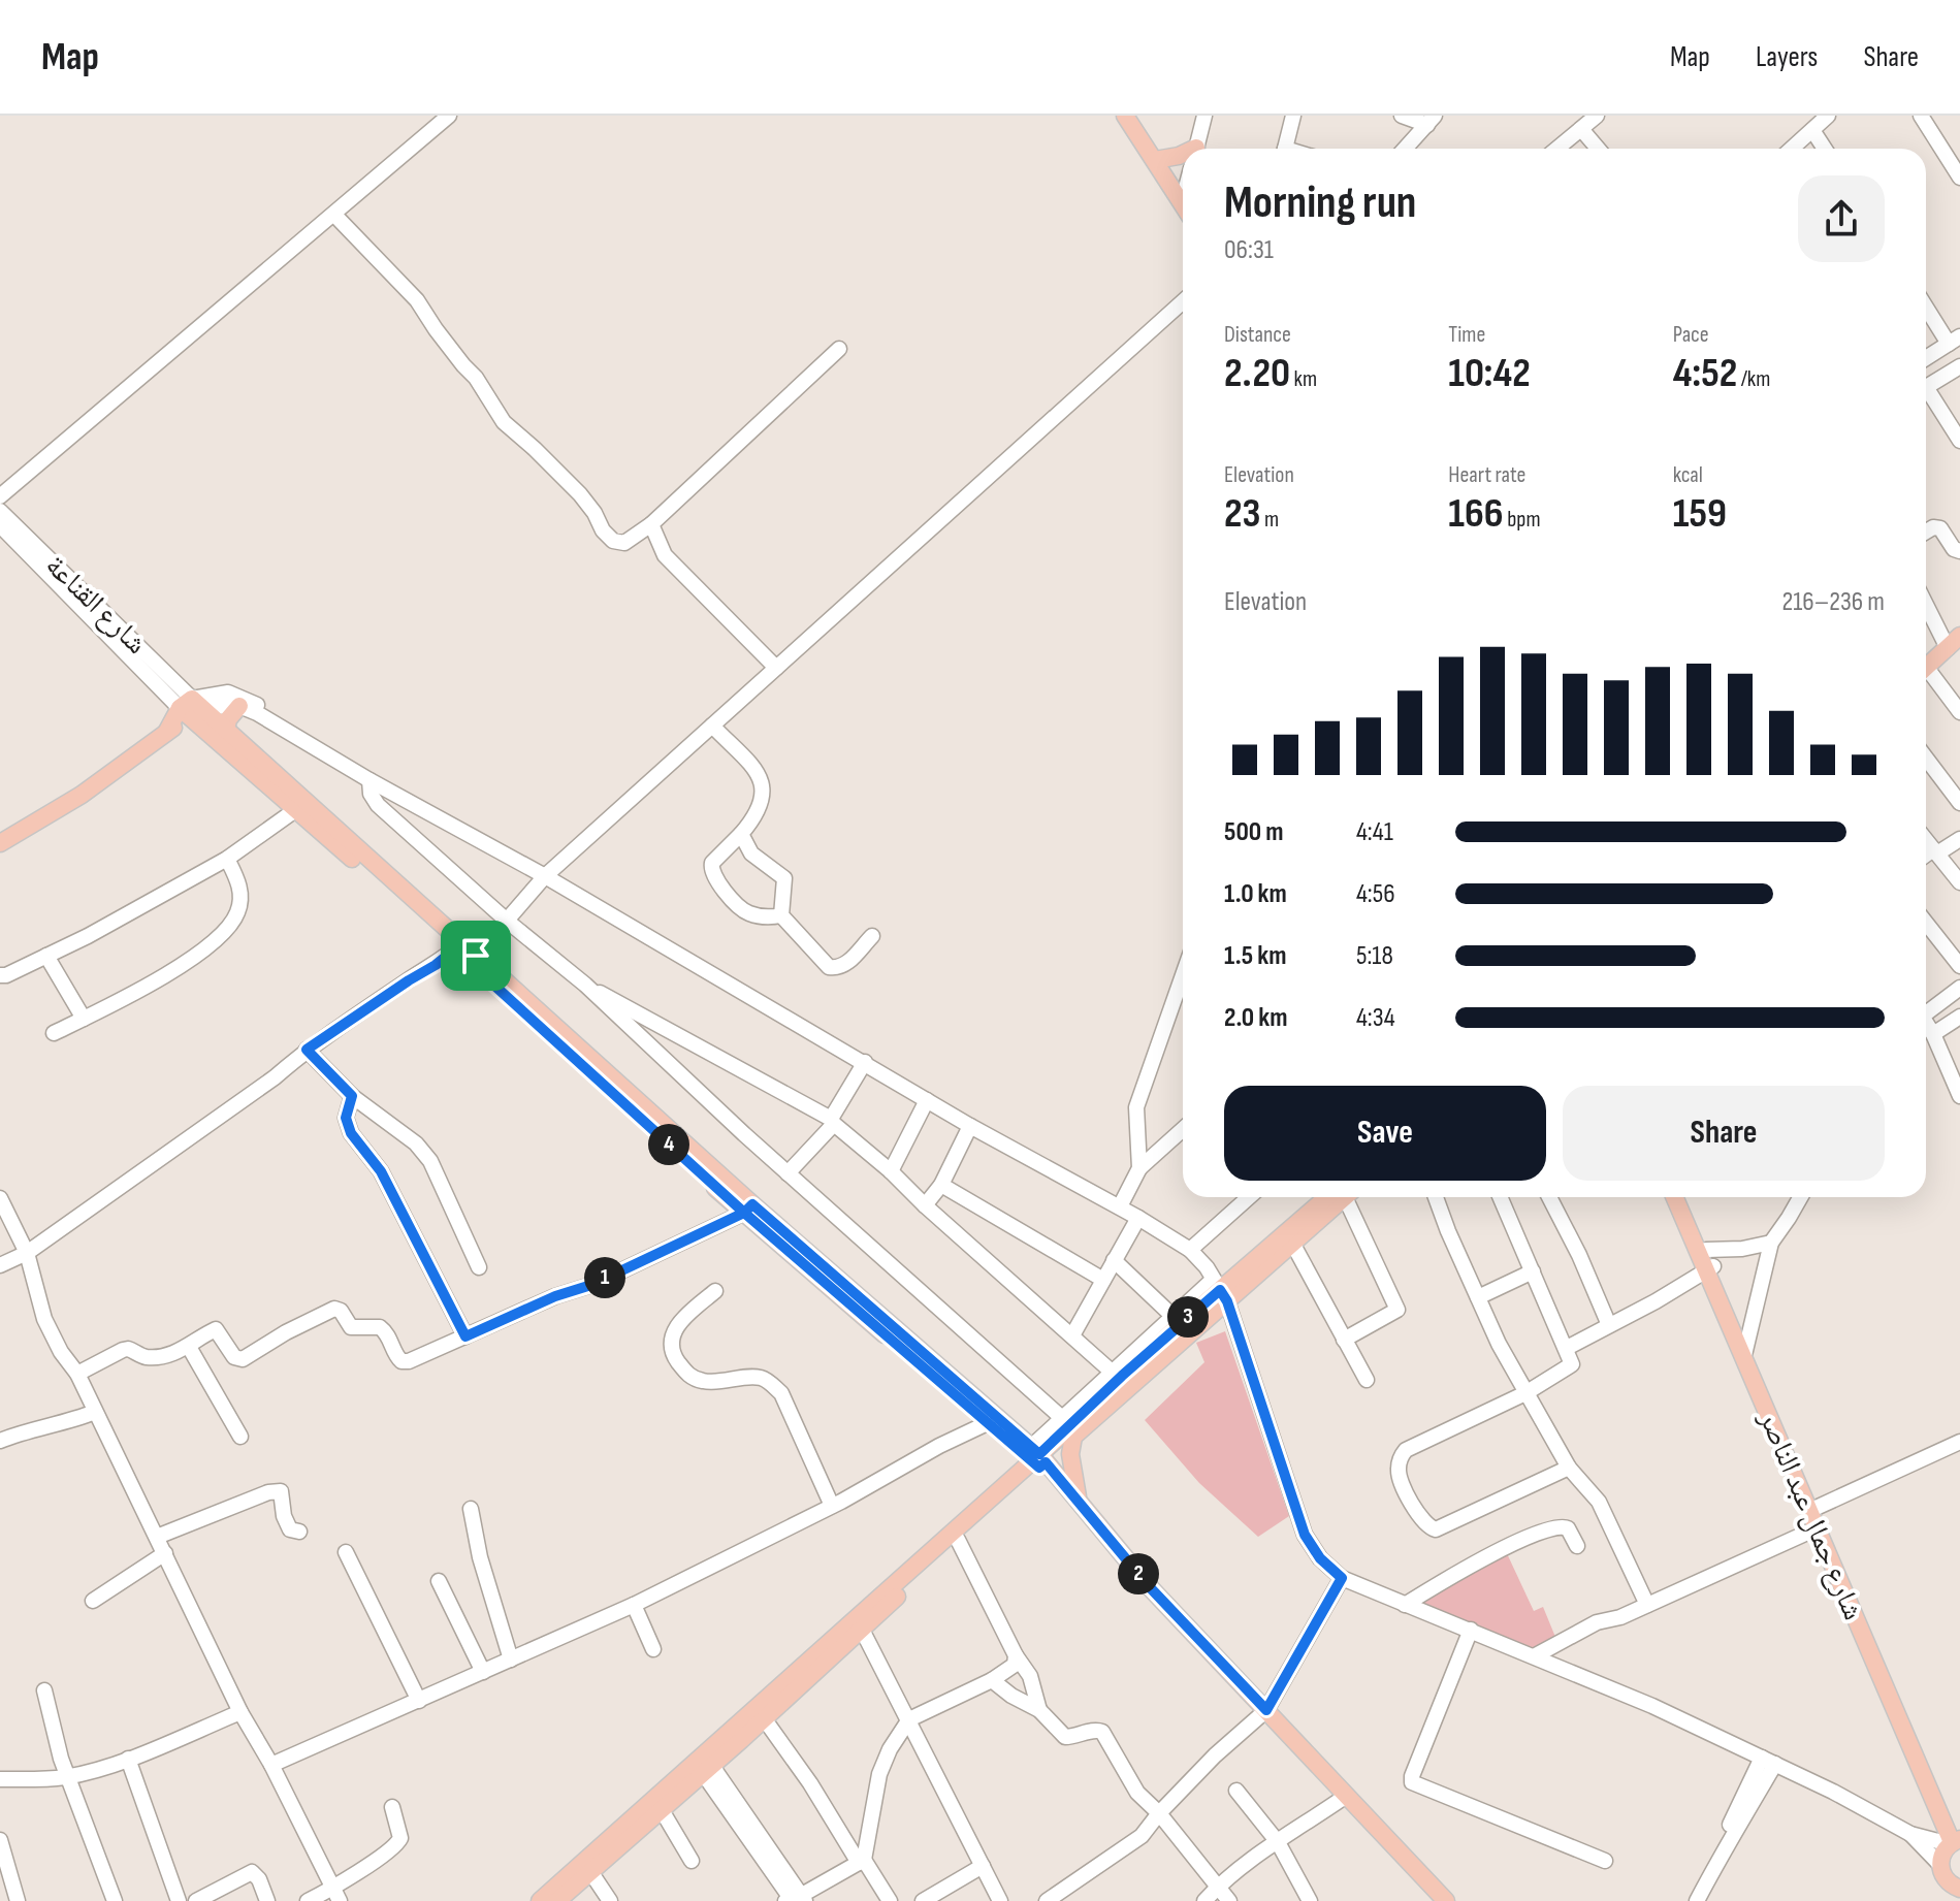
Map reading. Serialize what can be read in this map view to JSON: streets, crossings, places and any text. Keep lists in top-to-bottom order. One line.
{"streets":{"main road":["شارع جمال عبد الناصر"],"street":["شارع القناعة"]},"page":{"header":"Map","nav":["Map","Layers","Share"],"heading":["Morning run","06:31"],"stats":[["Distance","2.20 km"],["Time","10:42"],["Pace","4:52 /km"],["Elevation","23 m"],["Heart rate","166 bpm"],["kcal","159"]],"chart":["Elevation","216–236 m"],"list":[{"name":"500 m","note":"4:41"},{"name":"1.0 km","note":"4:56"},{"name":"1.5 km","note":"5:18"},{"name":"2.0 km","note":"4:34"}],"buttons":["Save","Share"],"pins":["4","1","3","2"]}}
